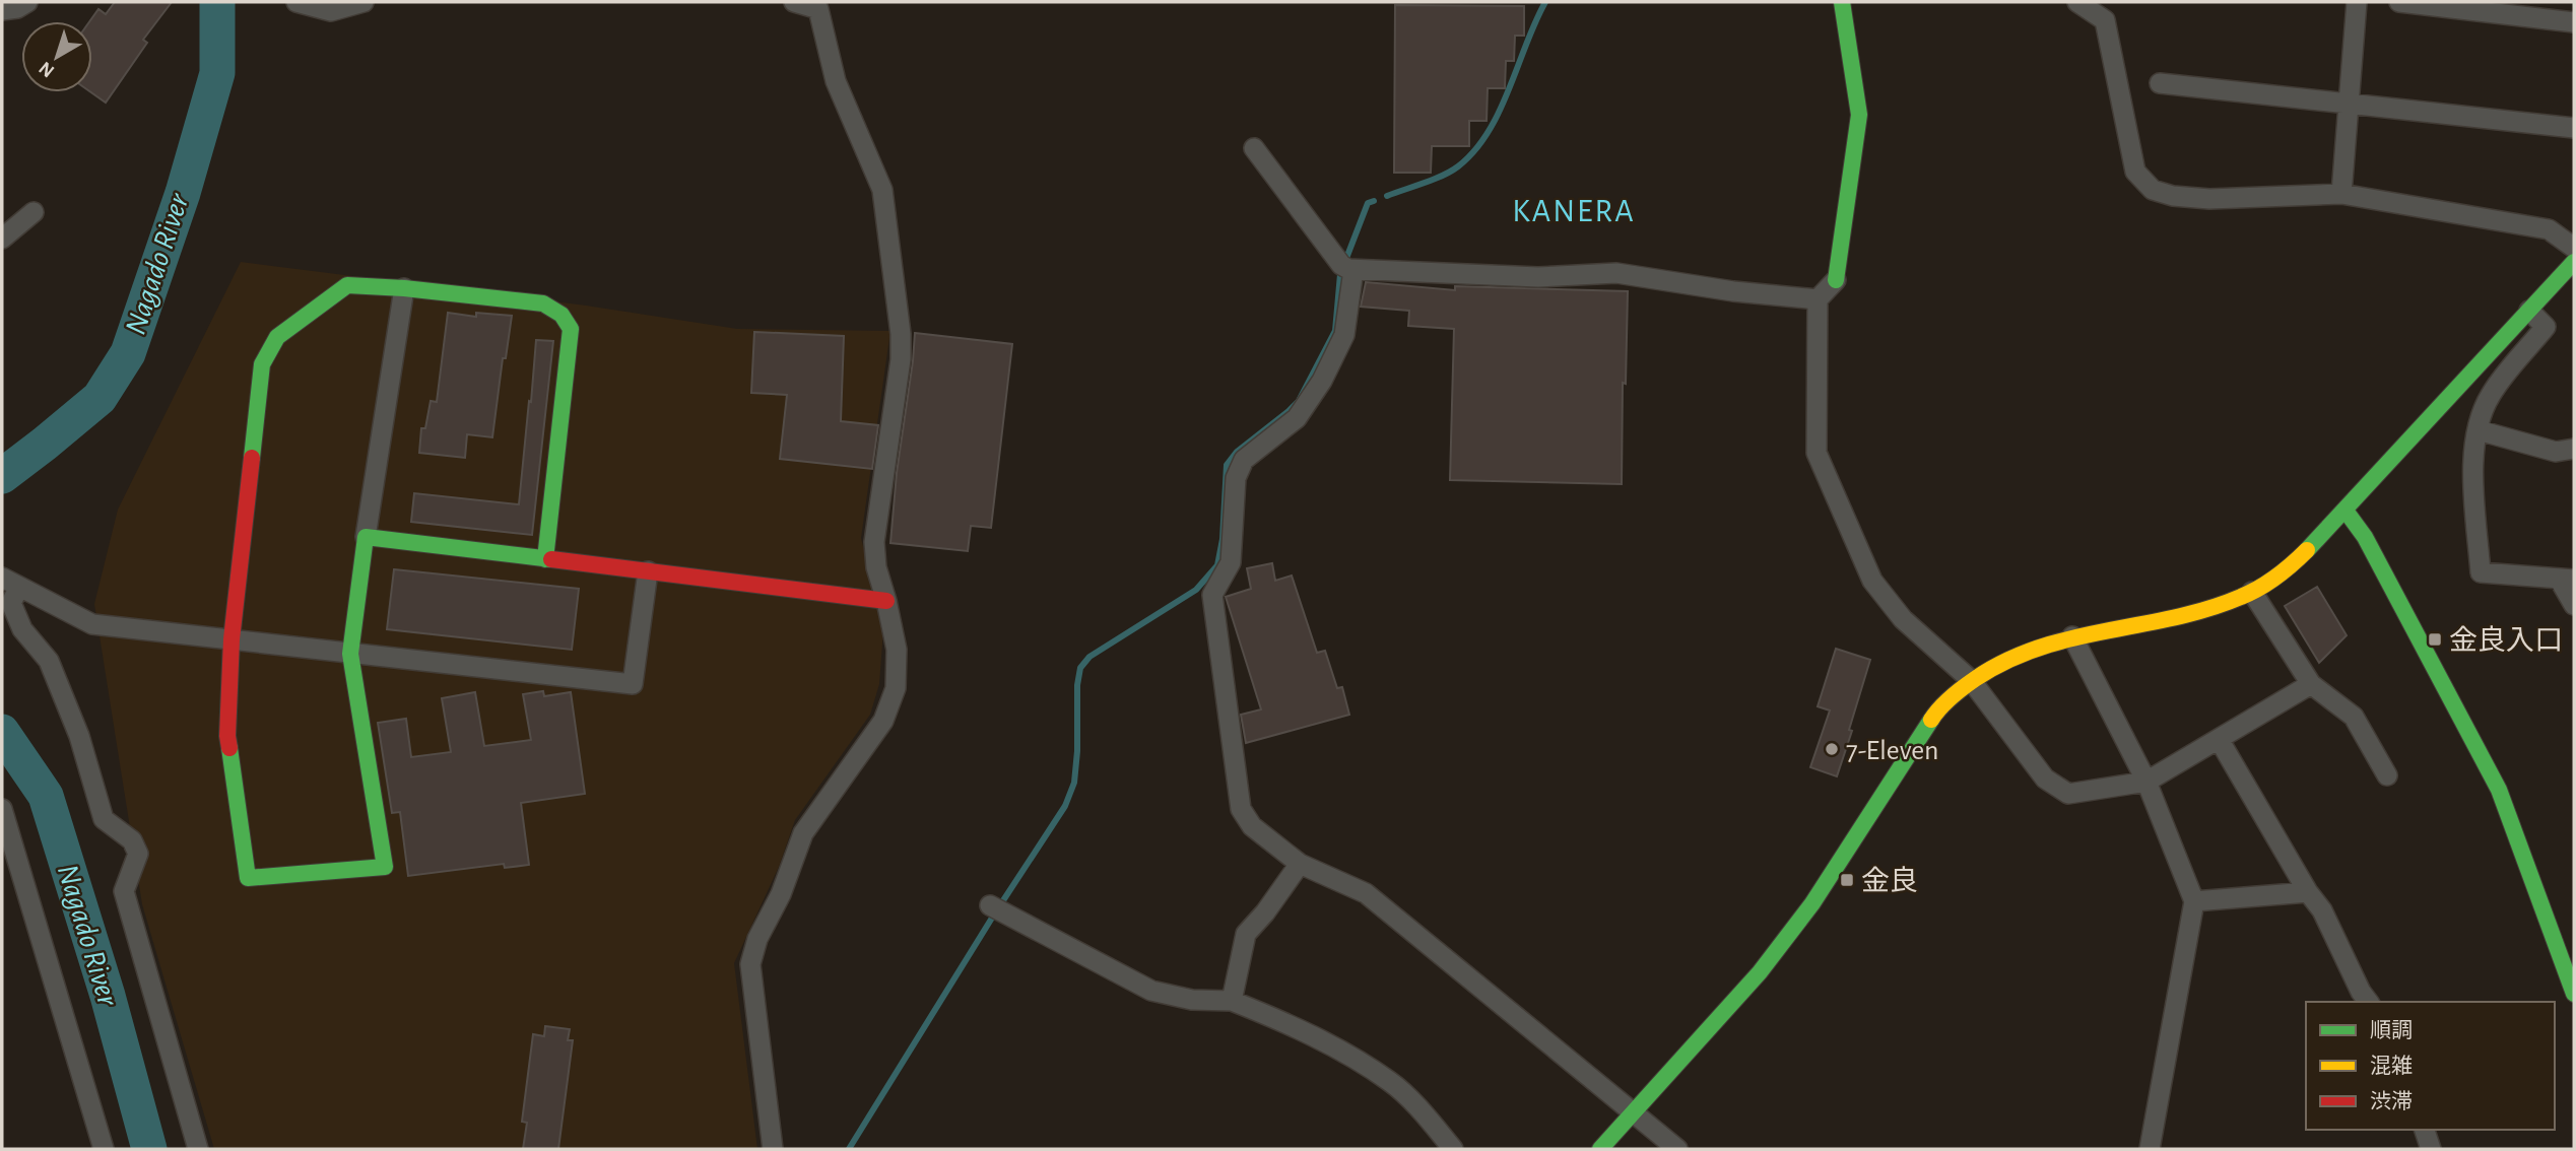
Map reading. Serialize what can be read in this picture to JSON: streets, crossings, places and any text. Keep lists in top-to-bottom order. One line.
{"districts":["KANERA"],"water":["Nagado River"],"places":{"transit":["金良入口","金良"],"other":["7-Eleven"]},"legend":["順調","混雑","渋滞"],"north":"bottom left"}
